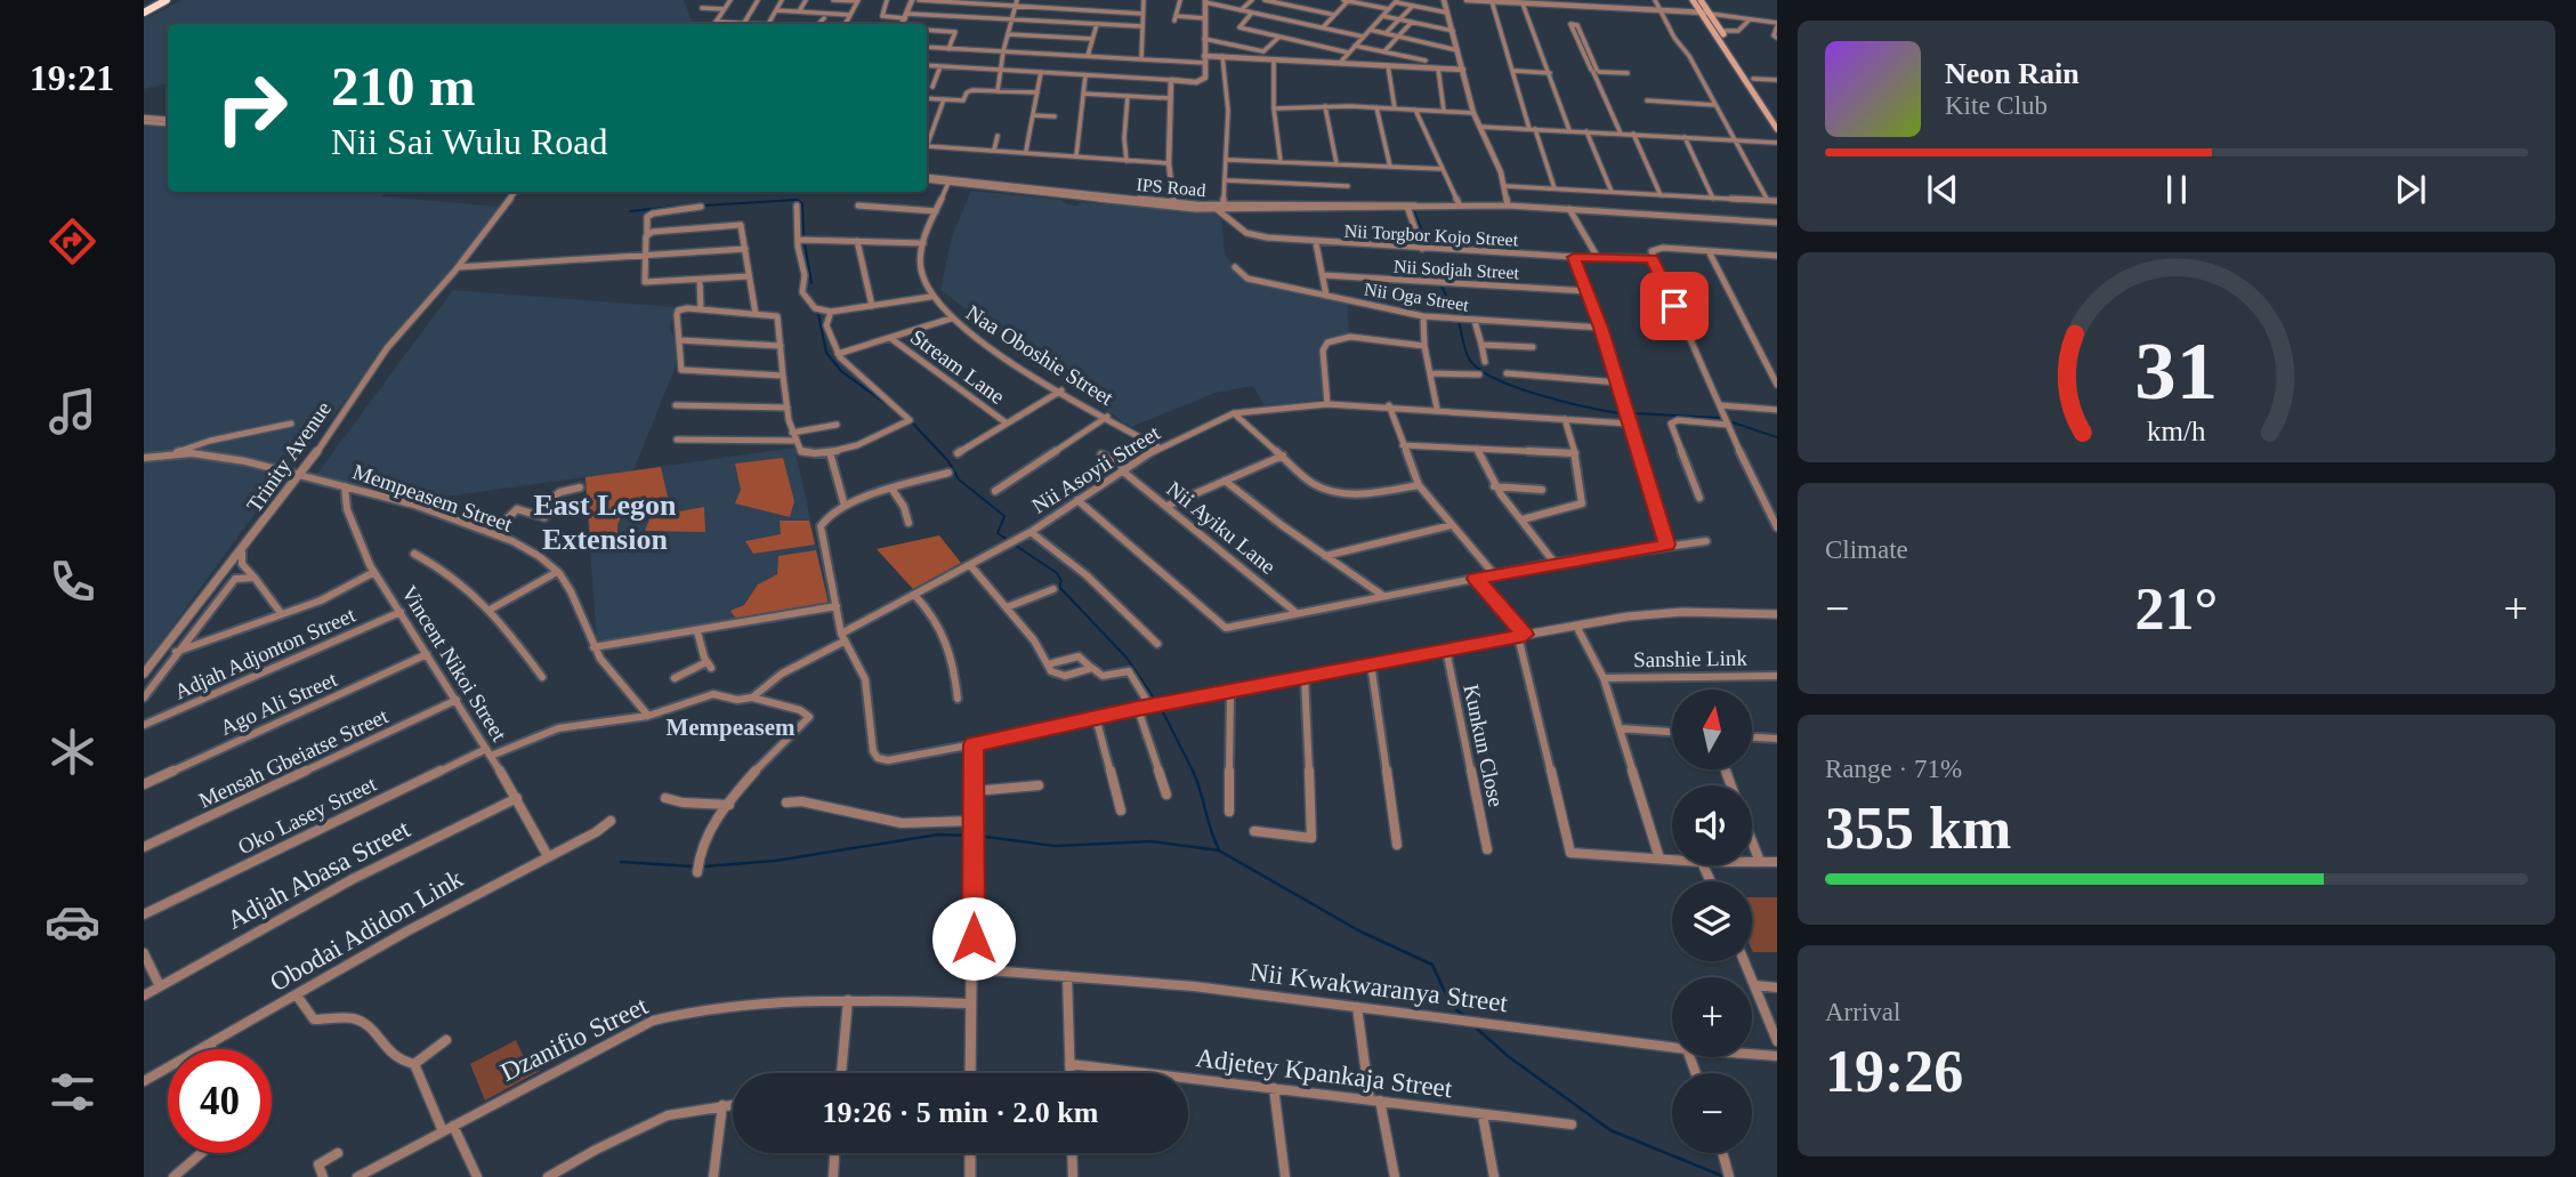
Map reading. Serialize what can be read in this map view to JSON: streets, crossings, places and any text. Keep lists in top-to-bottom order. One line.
{"streets":{"street":["IPS Road","Nii Torgbor Kojo Street","Nii Sodjah Street","Nii Oga Street","Naa Oboshie Street","Stream Lane","Trinity Avenue","Nii Asoyii Street","Mempeasem Street","Nii Ayiku Lane","Adjah Adjonton Street","Sanshie Link","Vincent Nikoi Street","Ago Ali Street","Kunkun Close","Mensah Gbeiatse Street","Oko Lasey Street","Adjah Abasa Street","Obodai Adidon Link","Nii Kwakwaranya Street","Dzanifio Street","Adjetey Kpankaja Street"]},"crossings":[["IPS Road","Nii Torgbor Kojo Street"],["IPS Road","Naa Oboshie Street"],["Naa Oboshie Street","Nii Asoyii Street"],["Trinity Avenue","Mempeasem Street"],["Nii Asoyii Street","Nii Ayiku Lane"],["Nii Asoyii Street","Oko Lasey Street"],["Mempeasem Street","Vincent Nikoi Street"],["Mempeasem Street","Oko Lasey Street"],["Adjah Adjonton Street","Vincent Nikoi Street"],["Vincent Nikoi Street","Ago Ali Street"],["Vincent Nikoi Street","Mensah Gbeiatse Street"],["Vincent Nikoi Street","Oko Lasey Street"],["Vincent Nikoi Street","Adjah Abasa Street"],["Vincent Nikoi Street","Obodai Adidon Link"]],"districts":["East Legon Extension","Mempeasem"],"north":"top","page":{"tabs":"19:21","turn":["210 m","Nii Sai Wulu Road"],"song":["Neon Rain","Kite Club"],"tile":["Climate",["Range · 71%","355 km"],["Arrival","19:26"]],"heat":["−","21°","+"],"map_buttons":["+","−"],"limit":"40","trip":"19:26 · 5 min · 2.0 km","gauge":["31","km/h"]}}
